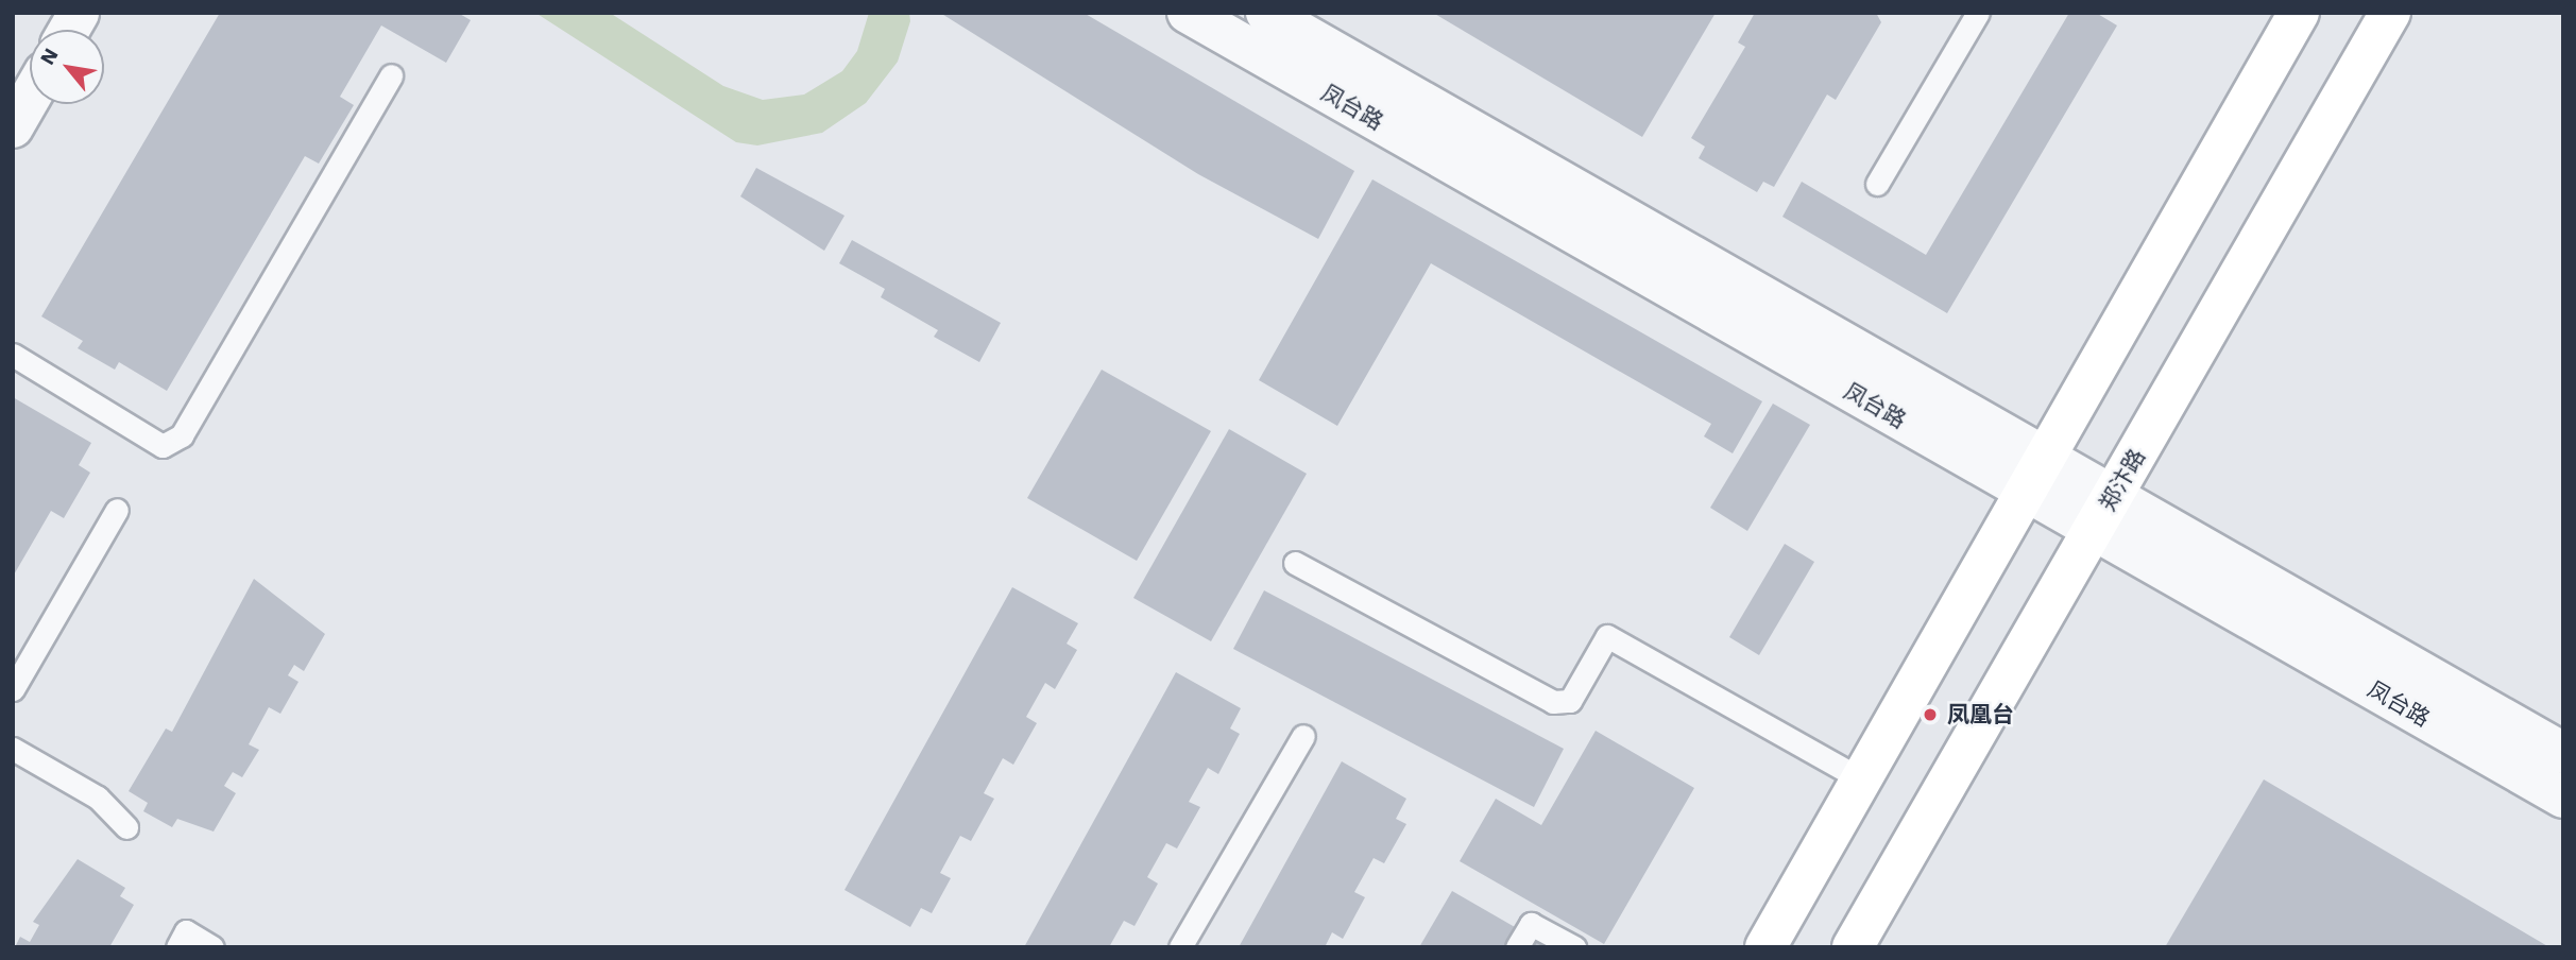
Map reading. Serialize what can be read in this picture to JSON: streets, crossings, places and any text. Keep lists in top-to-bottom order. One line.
{"streets":{"main road":["郑汴路"],"street":["凤台路"]},"crossings":[["凤台路","郑汴路"]],"places":["凤凰台"],"north":"top left"}
